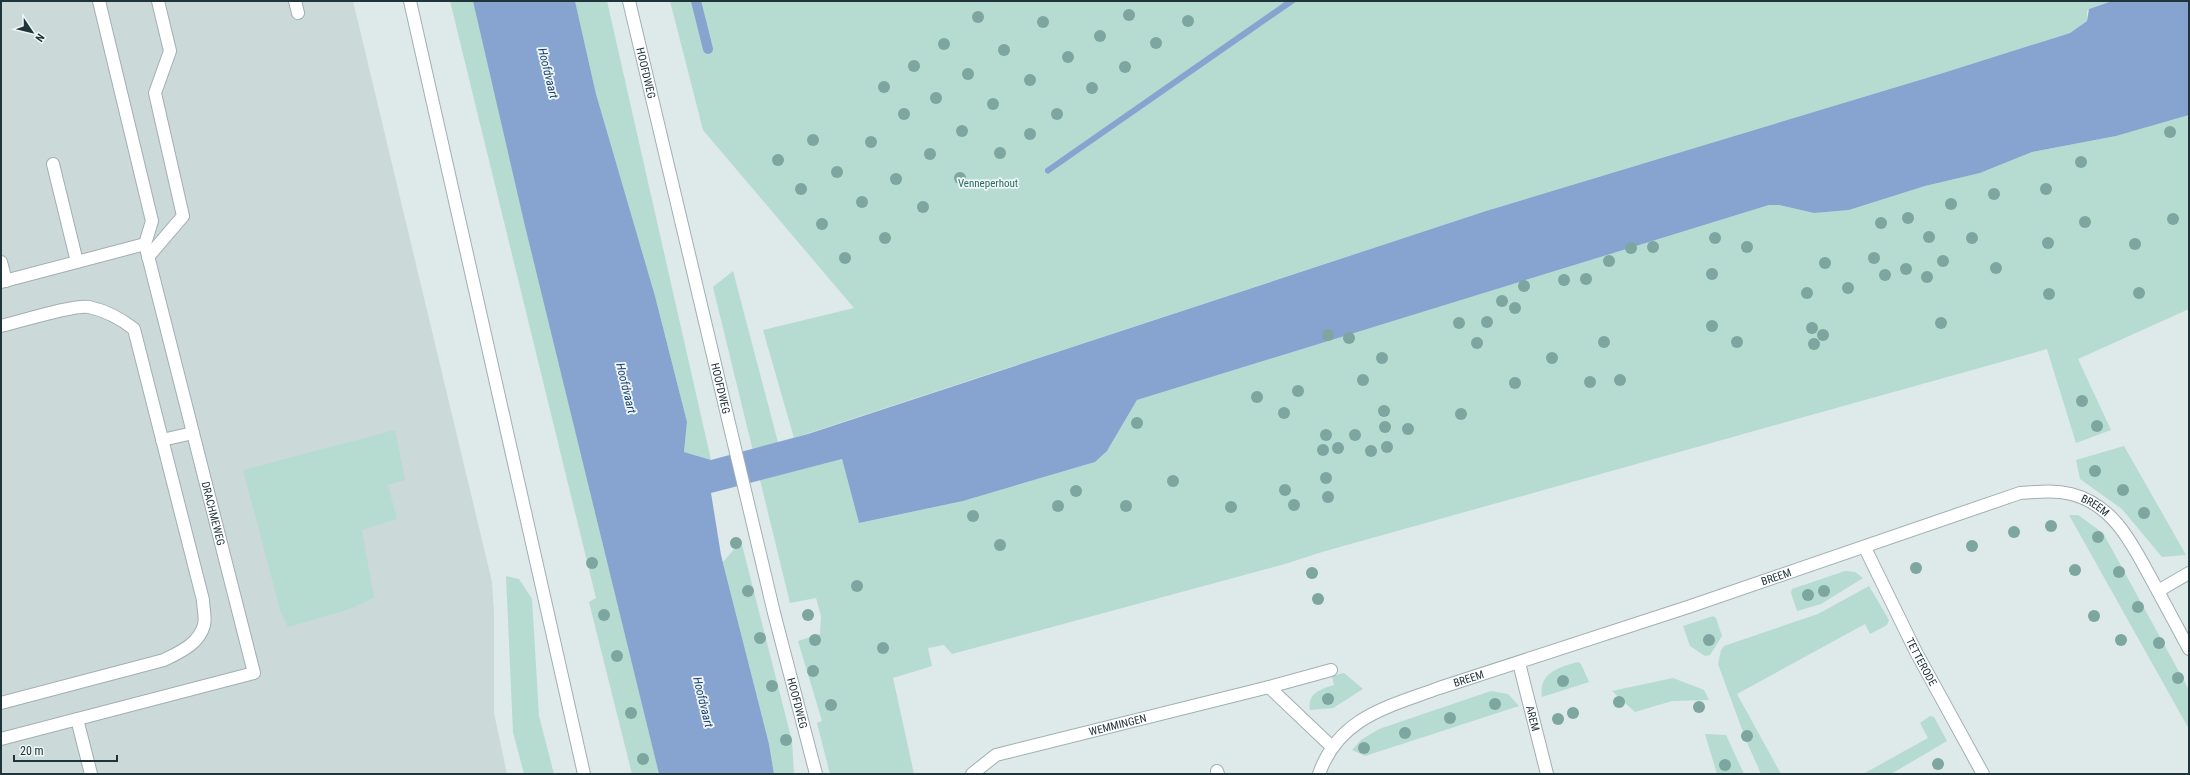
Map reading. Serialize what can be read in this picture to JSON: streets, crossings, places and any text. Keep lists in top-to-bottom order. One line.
{"streets":{"street":["HOOFDWEG","BREEM","DRACHMEWEG","TETTERODE","AREM","WEMMINGEN"]},"crossings":[["BREEM","TETTERODE"],["BREEM","AREM"]],"water":["Hoofdvaart"],"parks":["Venneperhout"],"scale_bar":"20 m","north":"bottom right"}
